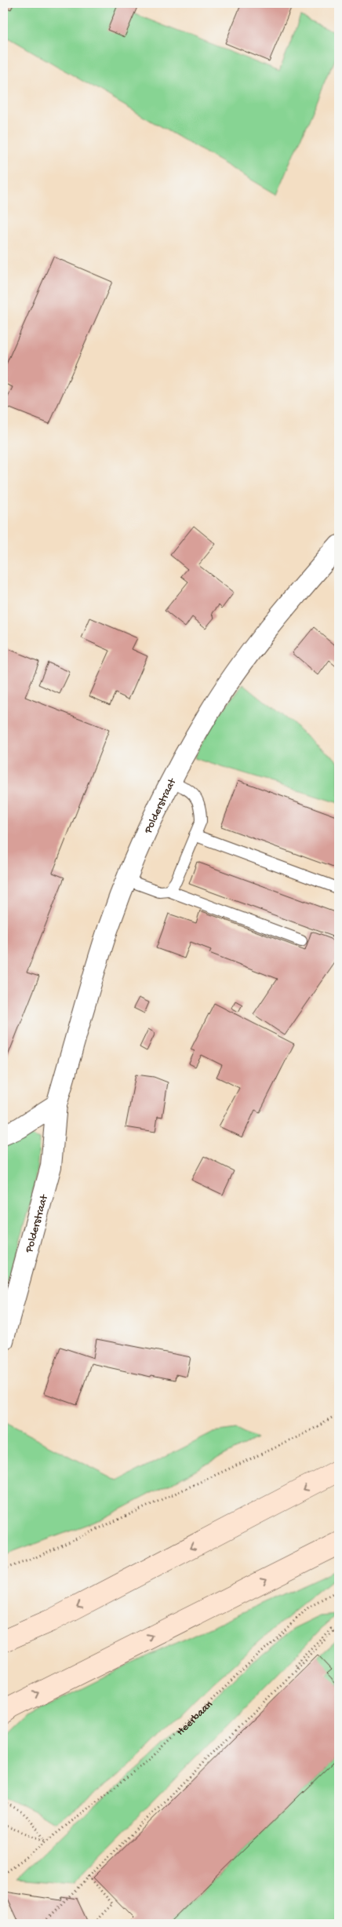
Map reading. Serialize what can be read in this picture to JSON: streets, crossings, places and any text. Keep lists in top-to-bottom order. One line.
{"streets":{"street":["Polderstraat"],"path":["Heerbaan"]}}
